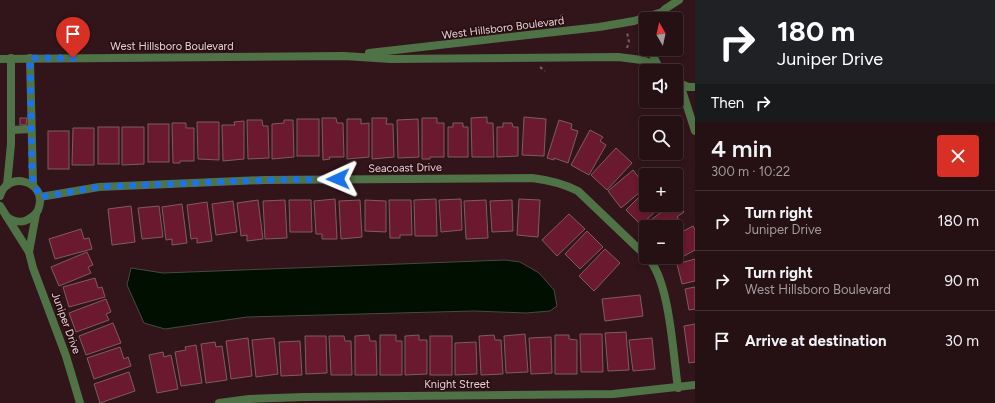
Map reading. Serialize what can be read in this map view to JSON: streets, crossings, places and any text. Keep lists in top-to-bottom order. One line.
{"streets":{"street":["West Hillsboro Boulevard","Seacoast Drive","Juniper Drive","Knight Street"]},"crossings":[["Seacoast Drive","Knight Street"]],"north":"top","page":{"turn":["180 m","Juniper Drive"],"map_buttons":["+","−"],"then":"Then","heading":["4 min","300 m · 10:22"],"list":[{"name":"Turn right","note":"Juniper Drive","value":"180 m"},{"name":"Turn right","note":"West Hillsboro Boulevard","value":"90 m"},{"name":"Arrive at destination","value":"30 m"}]}}
